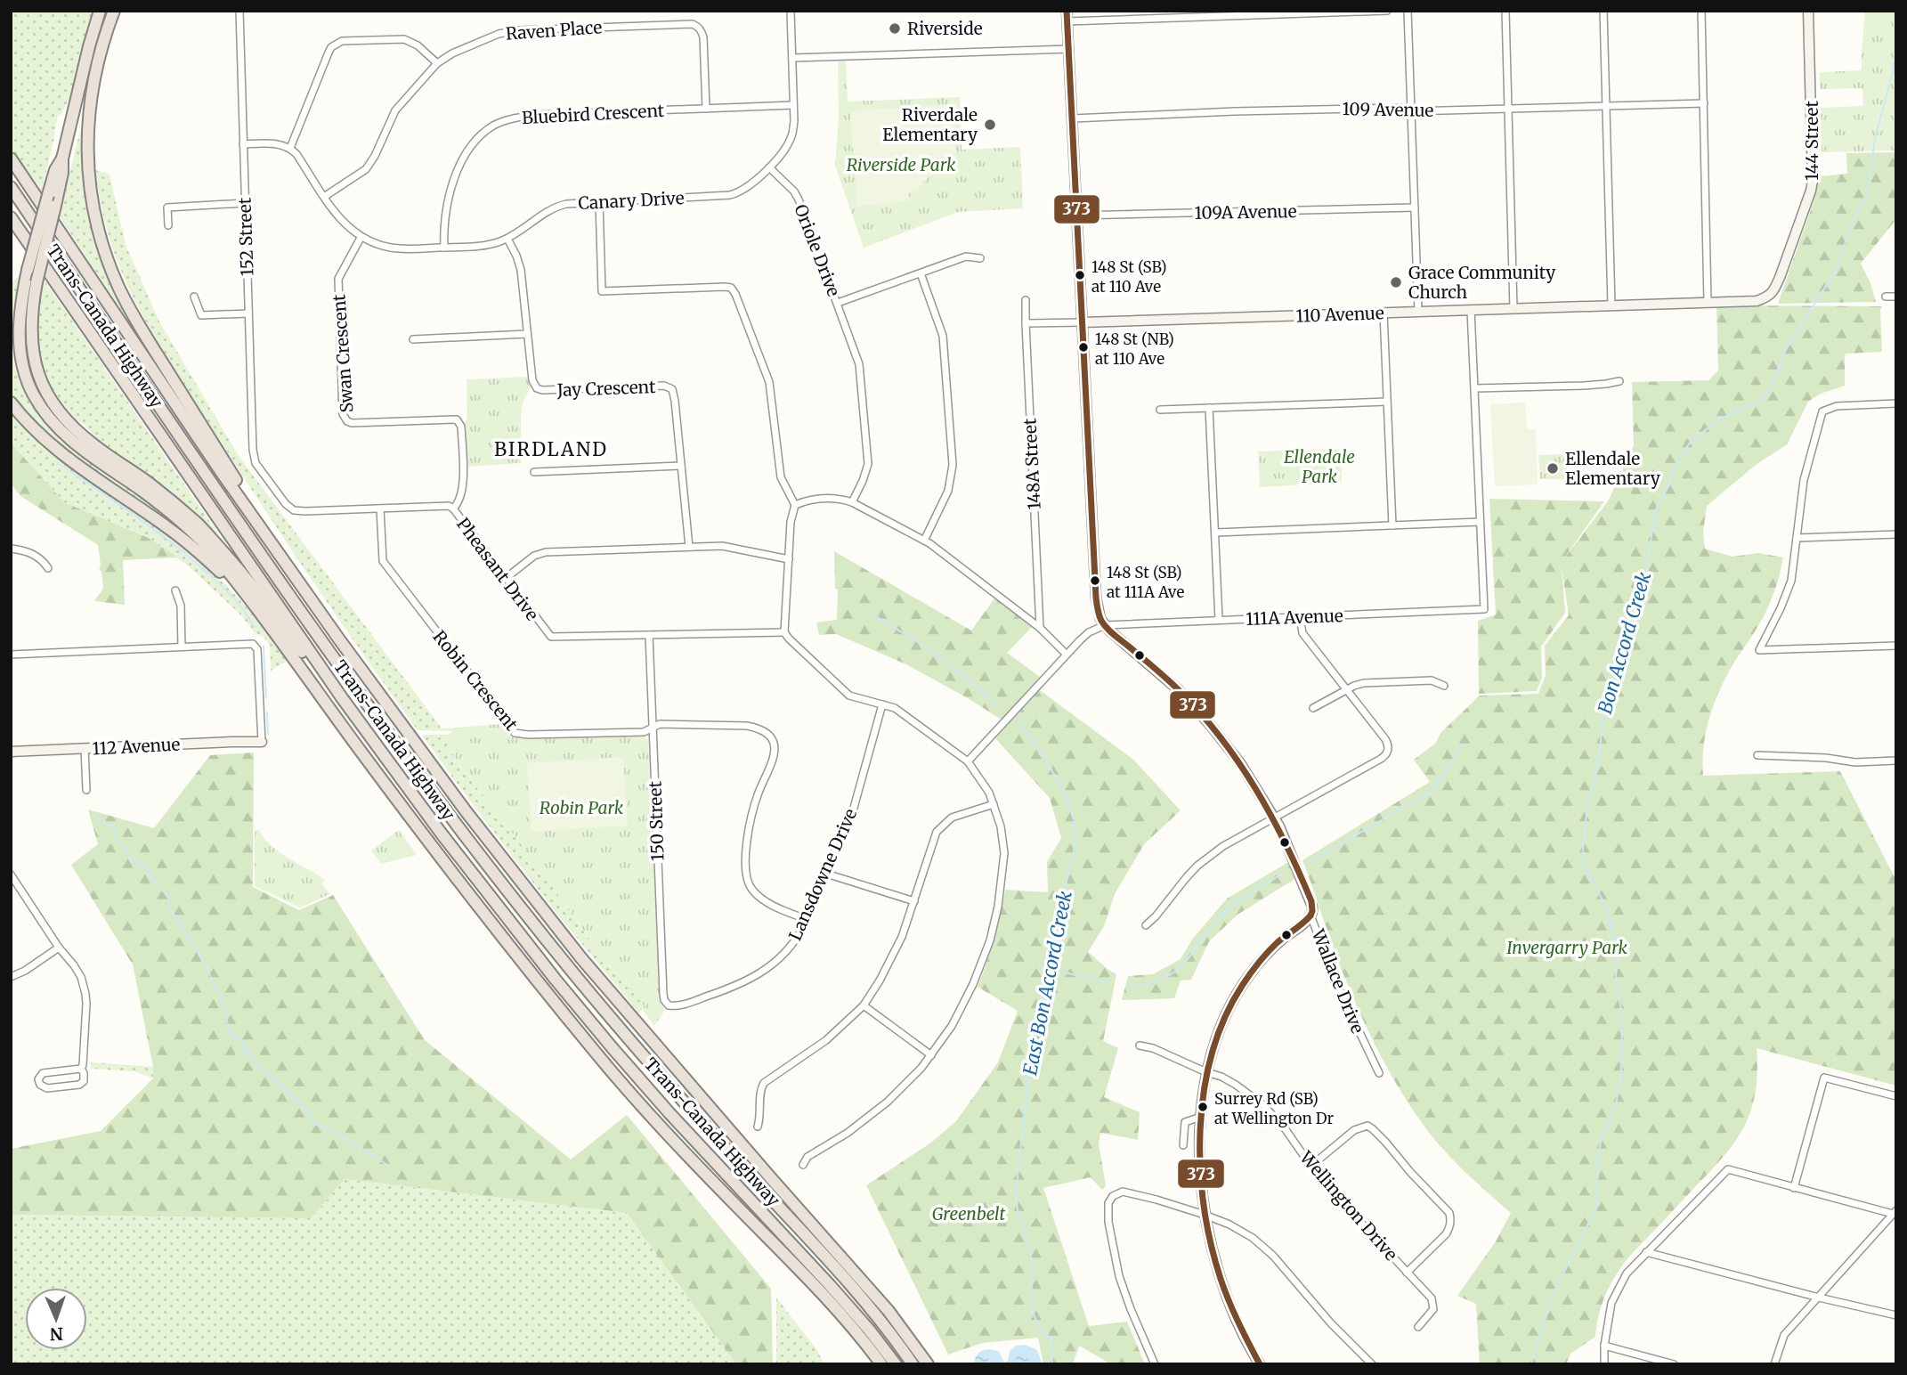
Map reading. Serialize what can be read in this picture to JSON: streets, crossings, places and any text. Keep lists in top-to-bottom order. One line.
{"streets":{"highway":["Trans-Canada Highway"],"street":["Raven Place","109 Avenue","Bluebird Crescent","144 Street","Canary Drive","109A Avenue","152 Street","Oriole Drive","110 Avenue","Swan Crescent","Jay Crescent","148A Street","Pheasant Drive","111A Avenue","Robin Crescent","112 Avenue","150 Street","Lansdowne Drive","Wallace Drive","Wellington Drive"]},"crossings":[["Raven Place","Bluebird Crescent"],["Raven Place","Canary Drive"],["Bluebird Crescent","Canary Drive"],["144 Street","110 Avenue"],["Canary Drive","Oriole Drive"],["Canary Drive","Swan Crescent"],["Canary Drive","Jay Crescent"],["152 Street","Pheasant Drive"],["110 Avenue","148A Street"],["Swan Crescent","Pheasant Drive"],["Pheasant Drive","Robin Crescent"],["Pheasant Drive","150 Street"],["111A Avenue","Wallace Drive"],["Robin Crescent","150 Street"],["150 Street","Lansdowne Drive"]],"districts":["BIRDLAND"],"water":["Bon Accord Creek","East Bon Accord Creek"],"parks":["Riverside Park","Ellendale Park","Robin Park","Invergarry Park","Greenbelt"],"places":["Riverside","Riverdale Elementary","148 St (SB) at 110 Ave","Grace Community Church","148 St (NB) at 110 Ave","Ellendale Elementary","148 St (SB) at 111A Ave","Surrey Rd (SB) at Wellington Dr"],"lines":["transit line 373"],"north":"bottom"}
